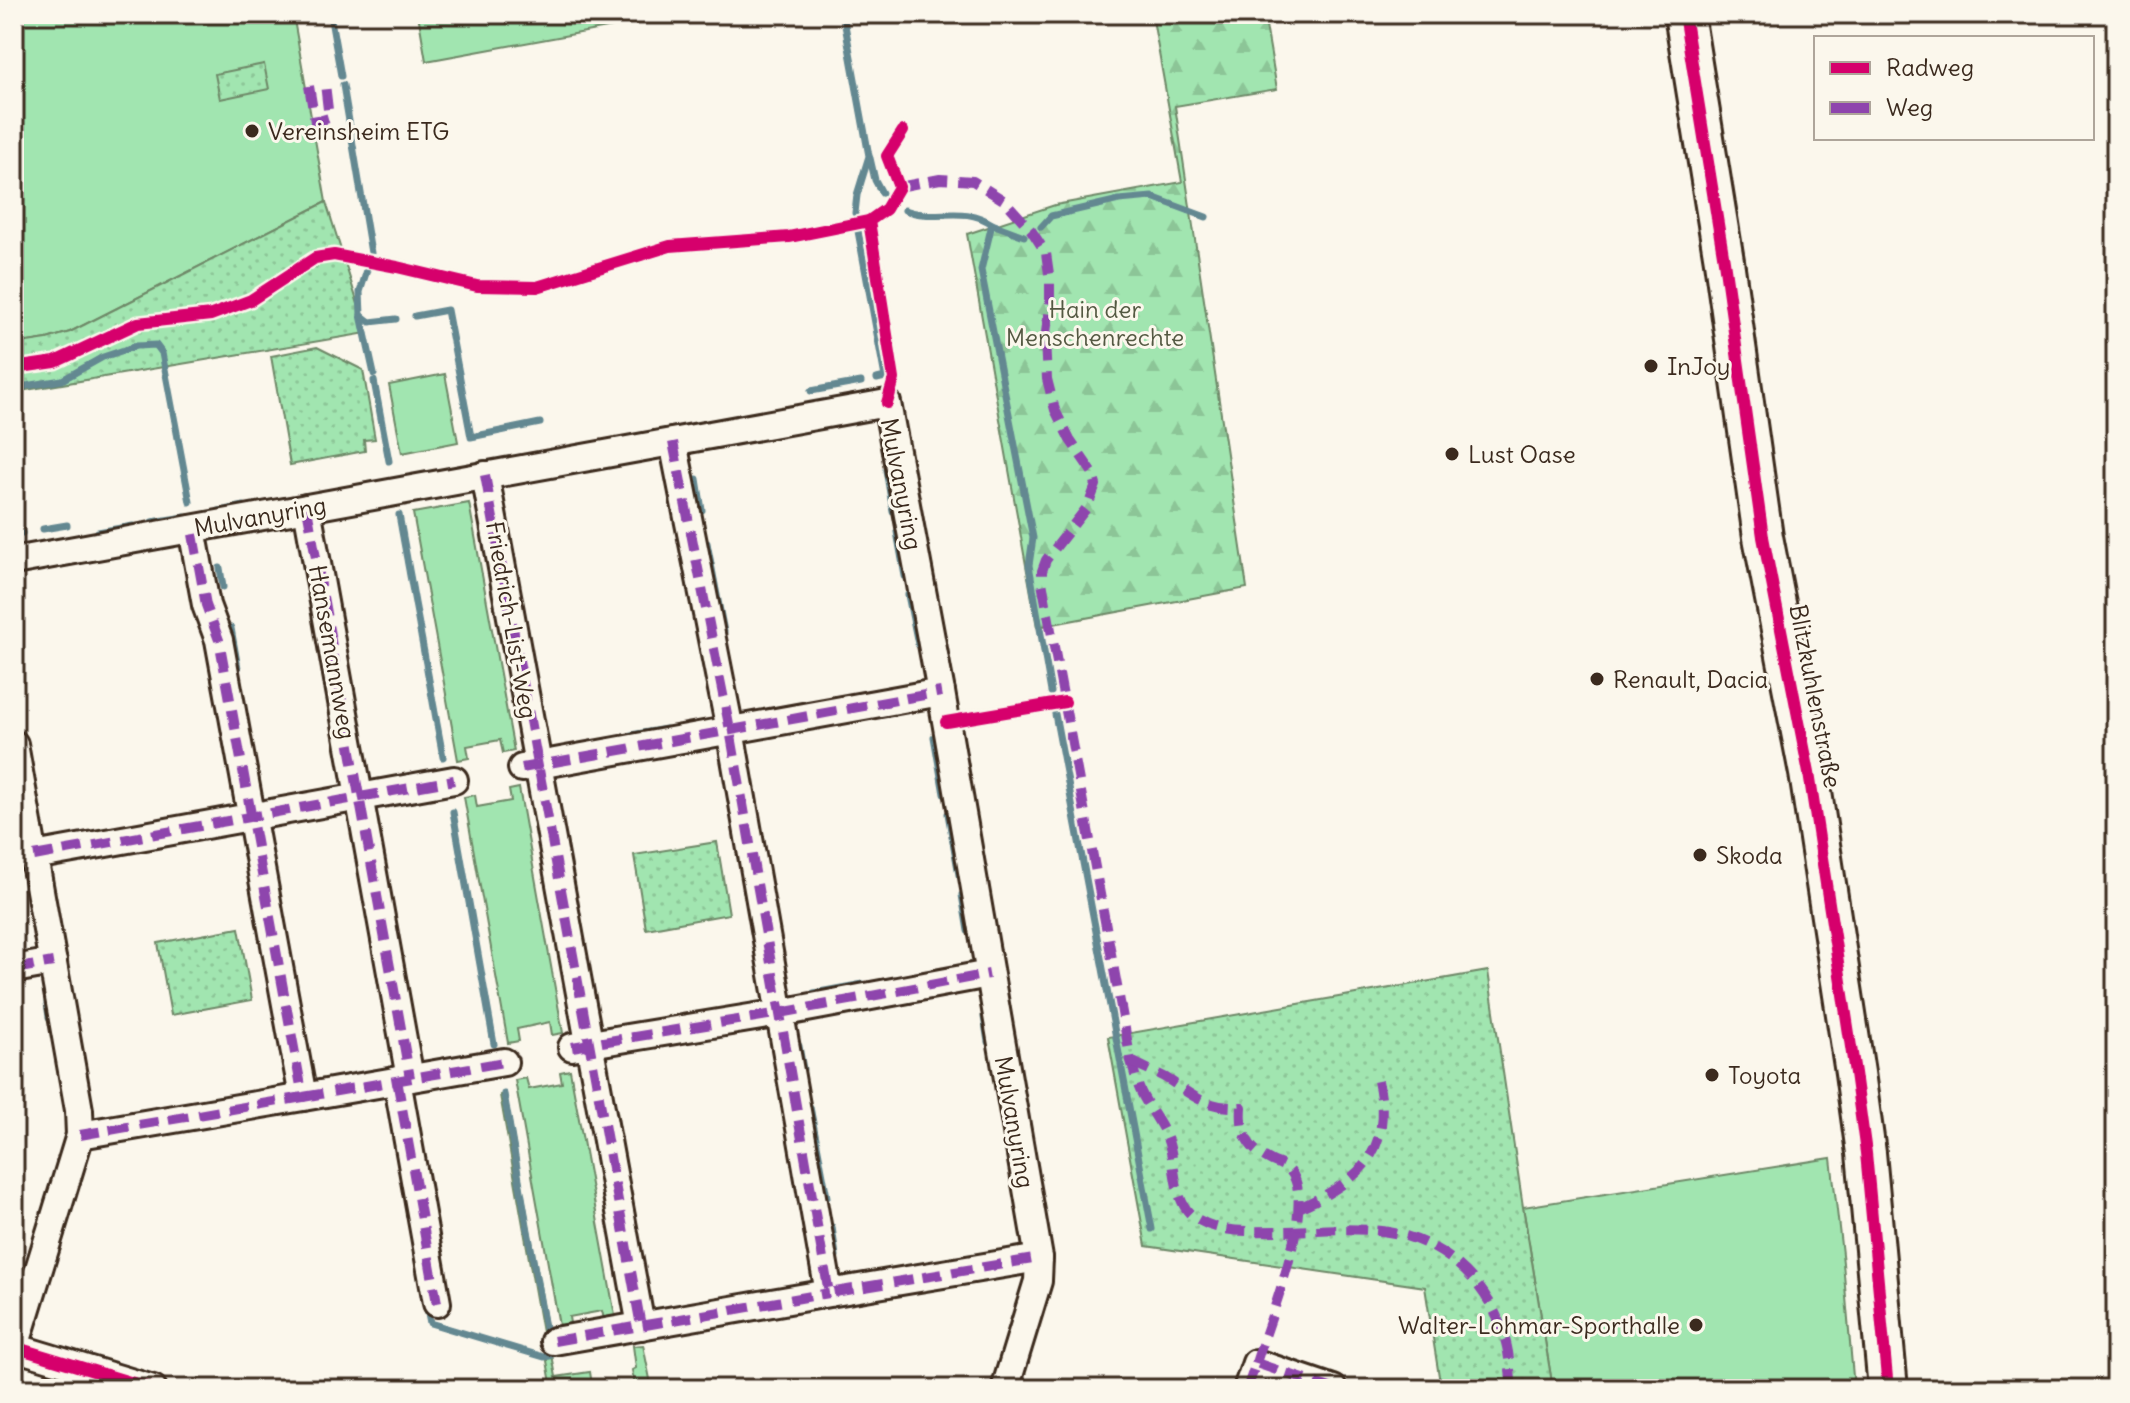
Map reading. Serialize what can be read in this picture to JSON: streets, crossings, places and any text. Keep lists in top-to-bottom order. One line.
{"streets":{"main road":["Blitzkuhlenstraße"],"street":["Mulvanyring","Friedrich-List-Weg","Hansemannweg"]},"crossings":[["Mulvanyring","Friedrich-List-Weg"],["Mulvanyring","Hansemannweg"]],"parks":["Hain der Menschenrechte"],"places":["Vereinsheim ETG","InJoy","Lust Oase","Renault, Dacia","Skoda","Toyota","Walter-Lohmar-Sporthalle"],"legend":["Radweg","Weg"]}
